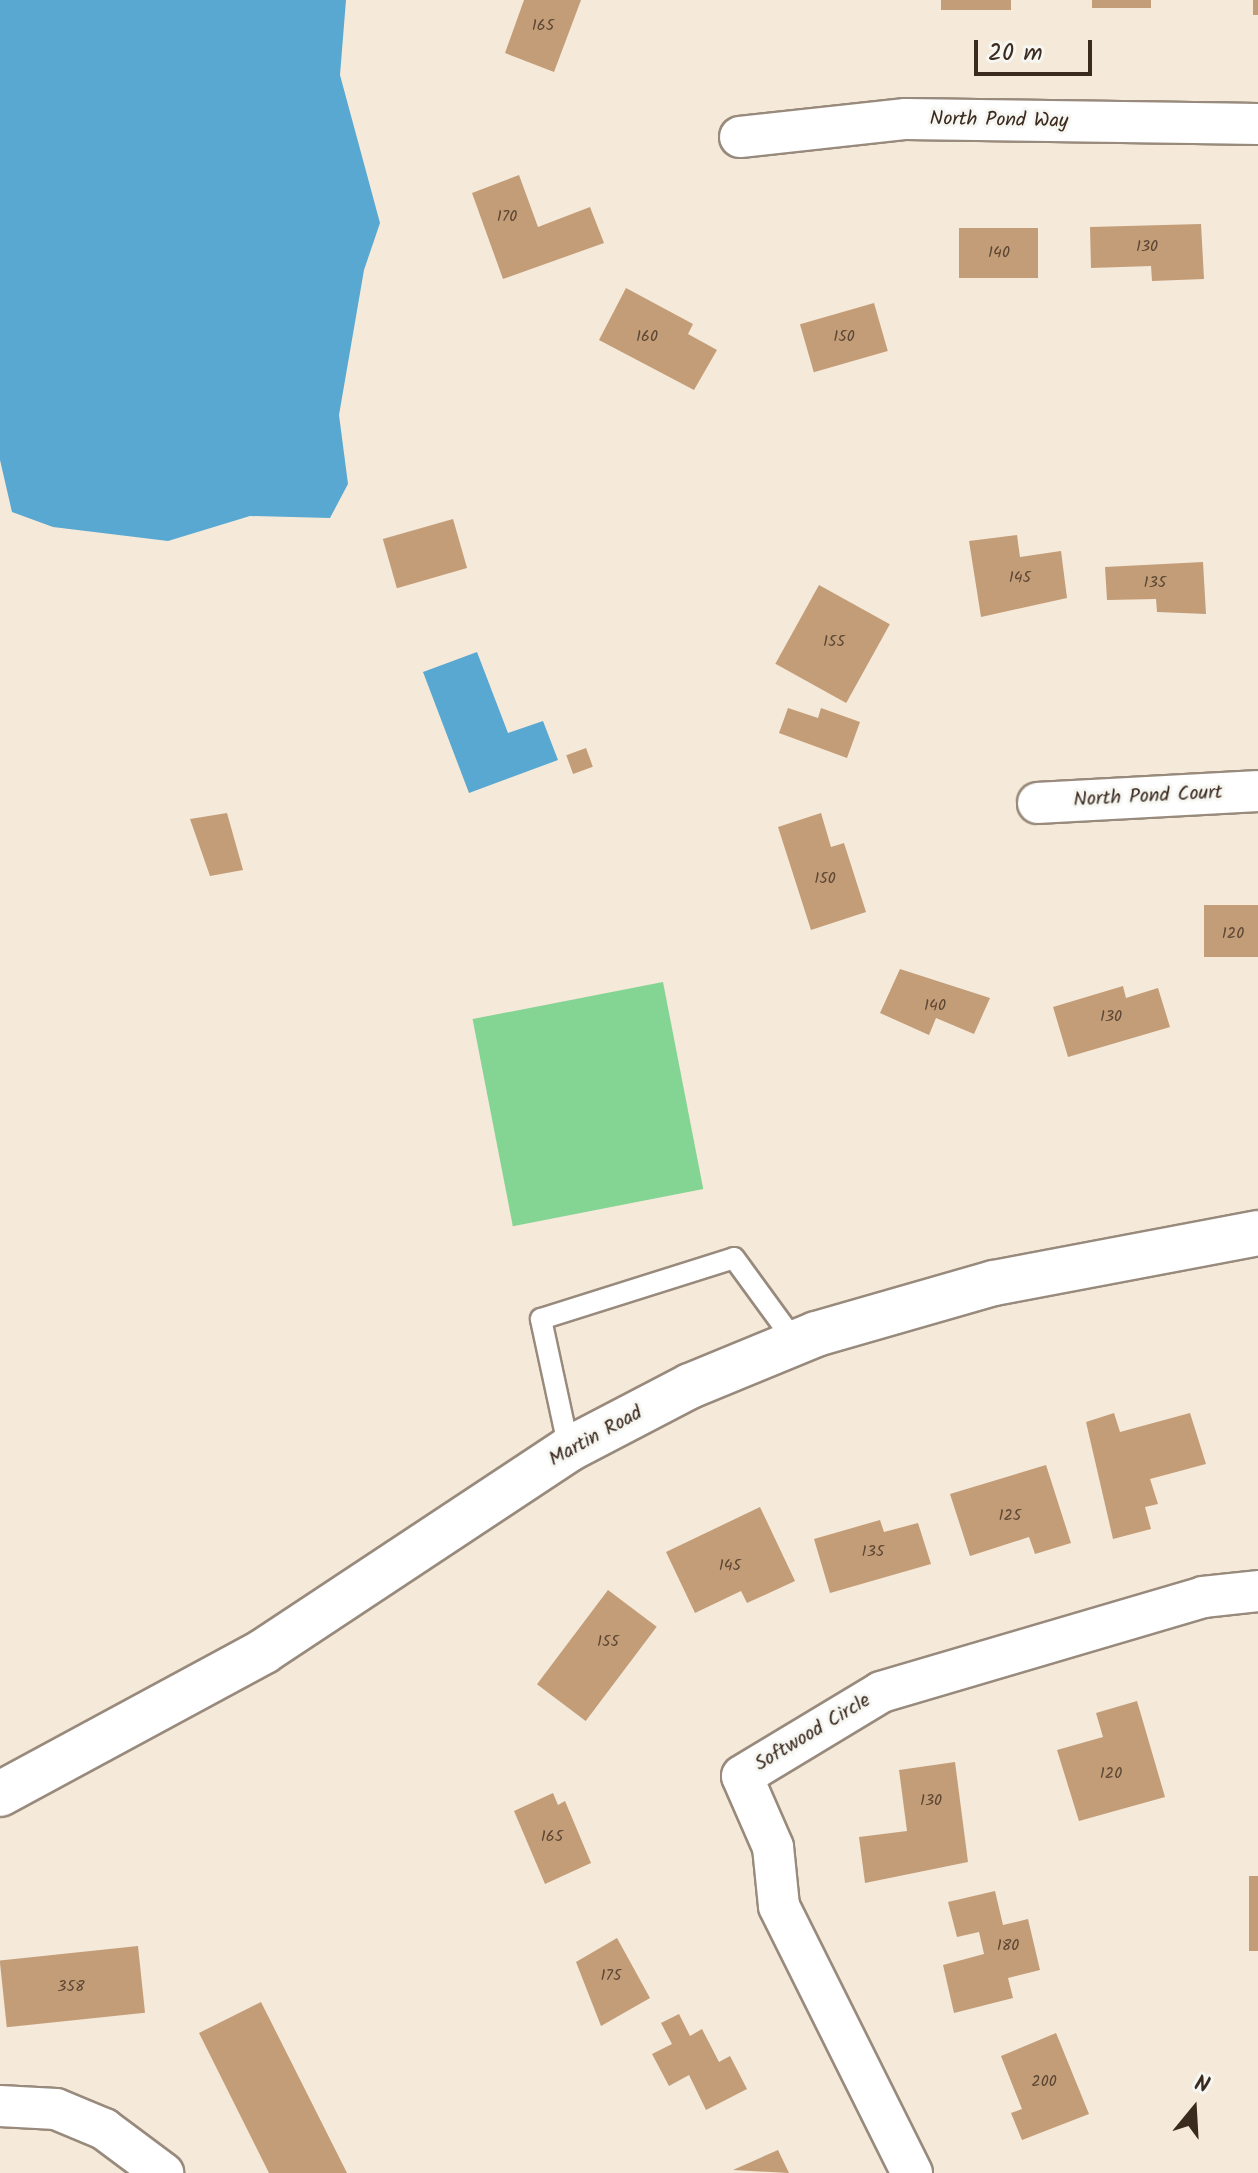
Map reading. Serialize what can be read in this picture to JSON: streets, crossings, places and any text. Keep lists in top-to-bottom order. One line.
{"streets":{"street":["North Pond Way","North Pond Court","Martin Road","Softwood Circle"]},"house_numbers":["165","170","130","140","160","150","145","135","155","150","120","140","130","125","135","145","155","120","130","165","180","175","358","200"],"scale_bar":"20 m","north":"top"}
